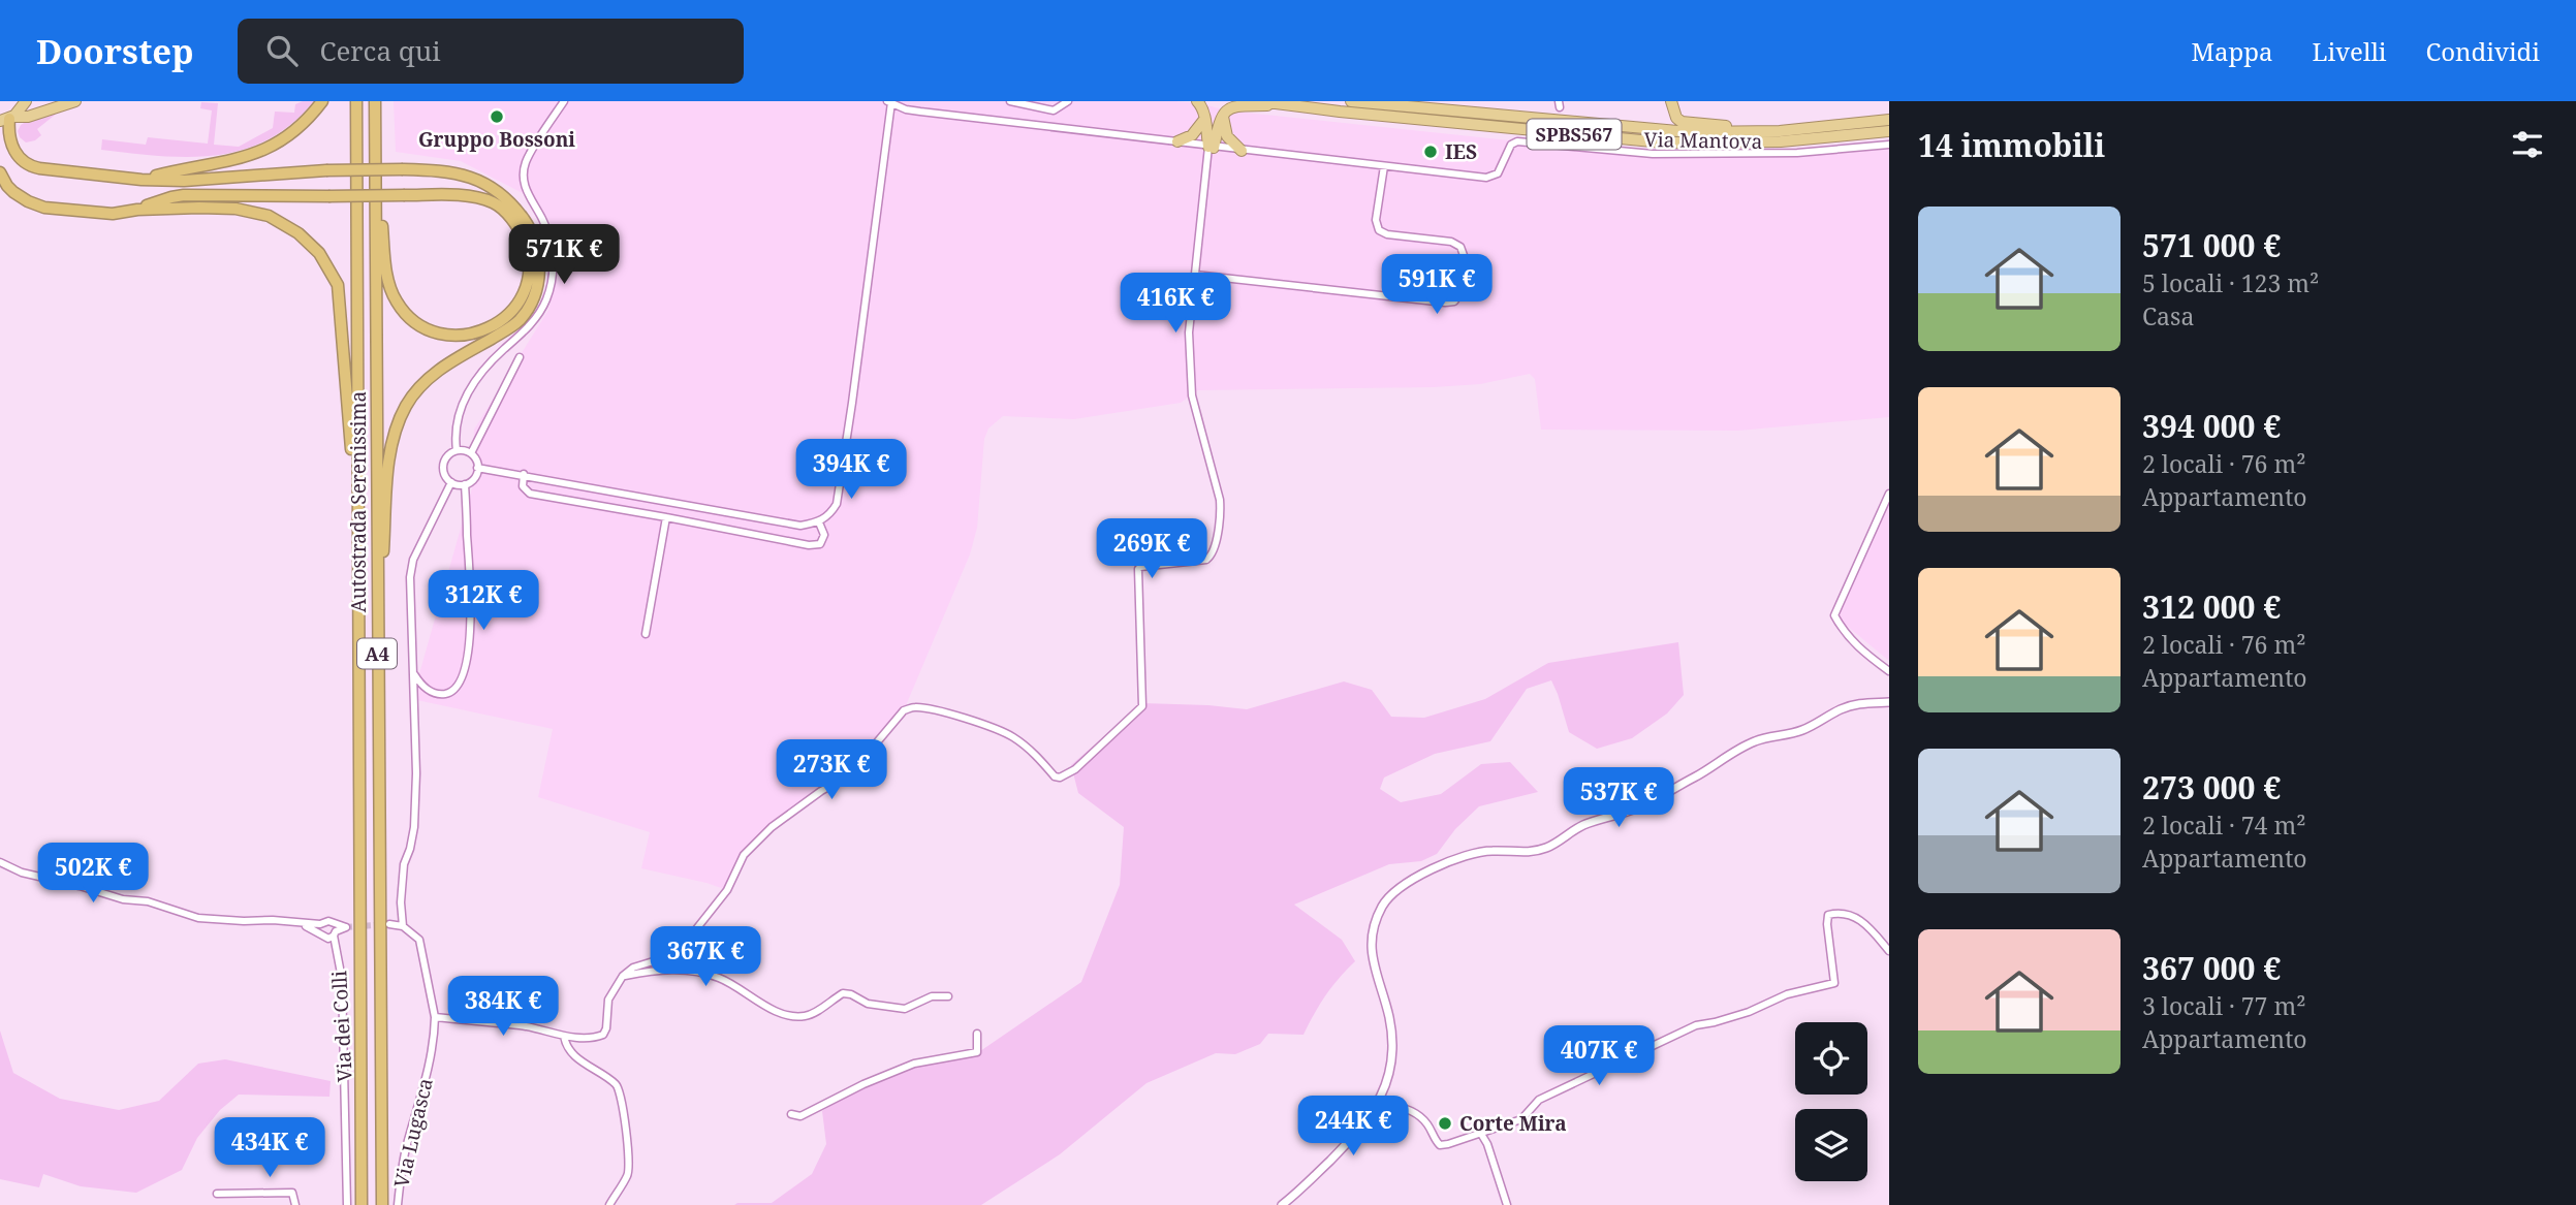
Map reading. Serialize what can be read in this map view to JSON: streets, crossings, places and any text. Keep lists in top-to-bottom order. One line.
{"streets":{"highway":["SPBS567","Via Mantova","Autostrada Serenissima","A4"],"street":["Via dei Colli","Via Lugasca"]},"places":["Gruppo Bossoni","IES","Corte Mira"],"page":{"header":"Doorstep","search":"Cerca qui","nav":["Mappa","Livelli","Condividi"],"heading":"14 immobili","list":[{"name":"571 000 €","note":"5 locali · 123 m² · Casa"},{"name":"394 000 €","note":"2 locali · 76 m² · Appartamento"},{"name":"312 000 €","note":"2 locali · 76 m² · Appartamento"},{"name":"273 000 €","note":"2 locali · 74 m² · Appartamento"},{"name":"367 000 €","note":"3 locali · 77 m² · Appartamento"}],"price":["571K €","591K €","416K €","394K €","269K €","312K €","273K €","537K €","502K €","367K €","384K €","407K €","244K €","434K €"]}}
